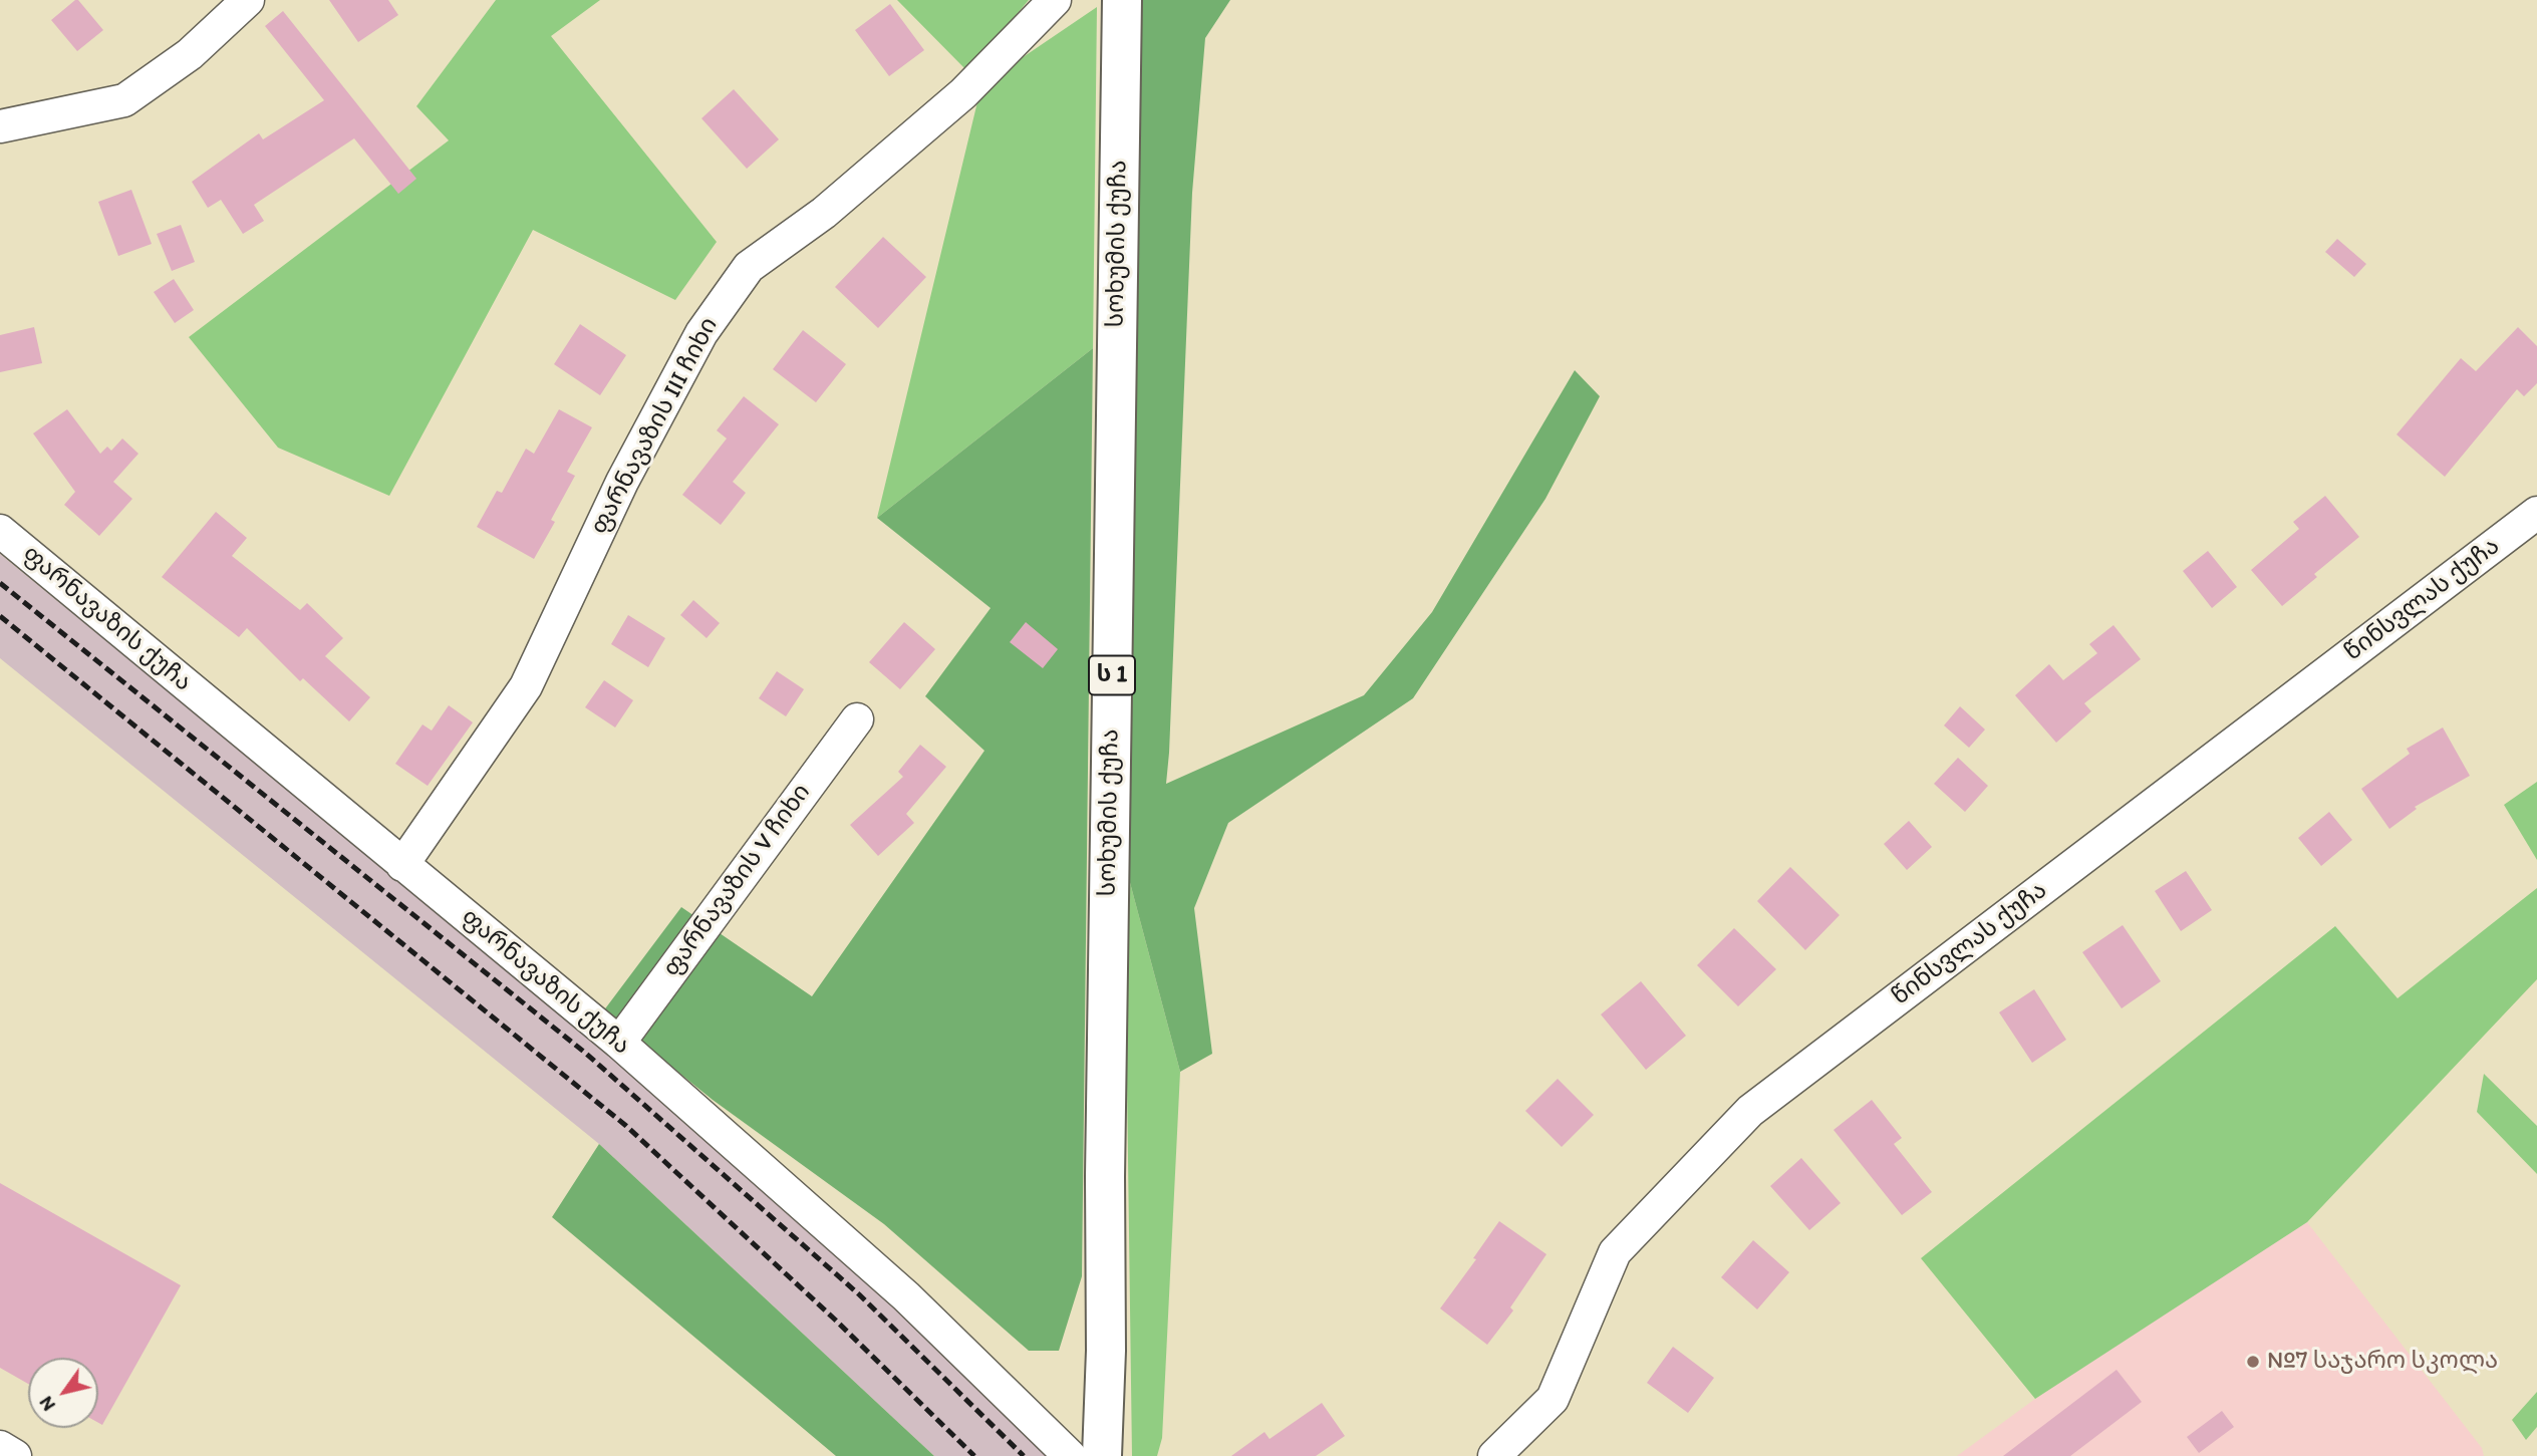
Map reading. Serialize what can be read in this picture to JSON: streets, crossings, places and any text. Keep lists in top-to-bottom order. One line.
{"streets":{"highway":["სოხუმის ქუჩა","ს 1"],"street":["ფარნავაზის III ჩიხი","წინსვლას ქუჩა","ფარნავაზის ქუჩა","ფარნავაზის V ჩიხი"]},"crossings":[["ფარნავაზის III ჩიხი","ფარნავაზის ქუჩა"],["ფარნავაზის ქუჩა","ფარნავაზის V ჩიხი"]],"places":["№7 საჯარო სკოლა"],"north":"bottom left"}
